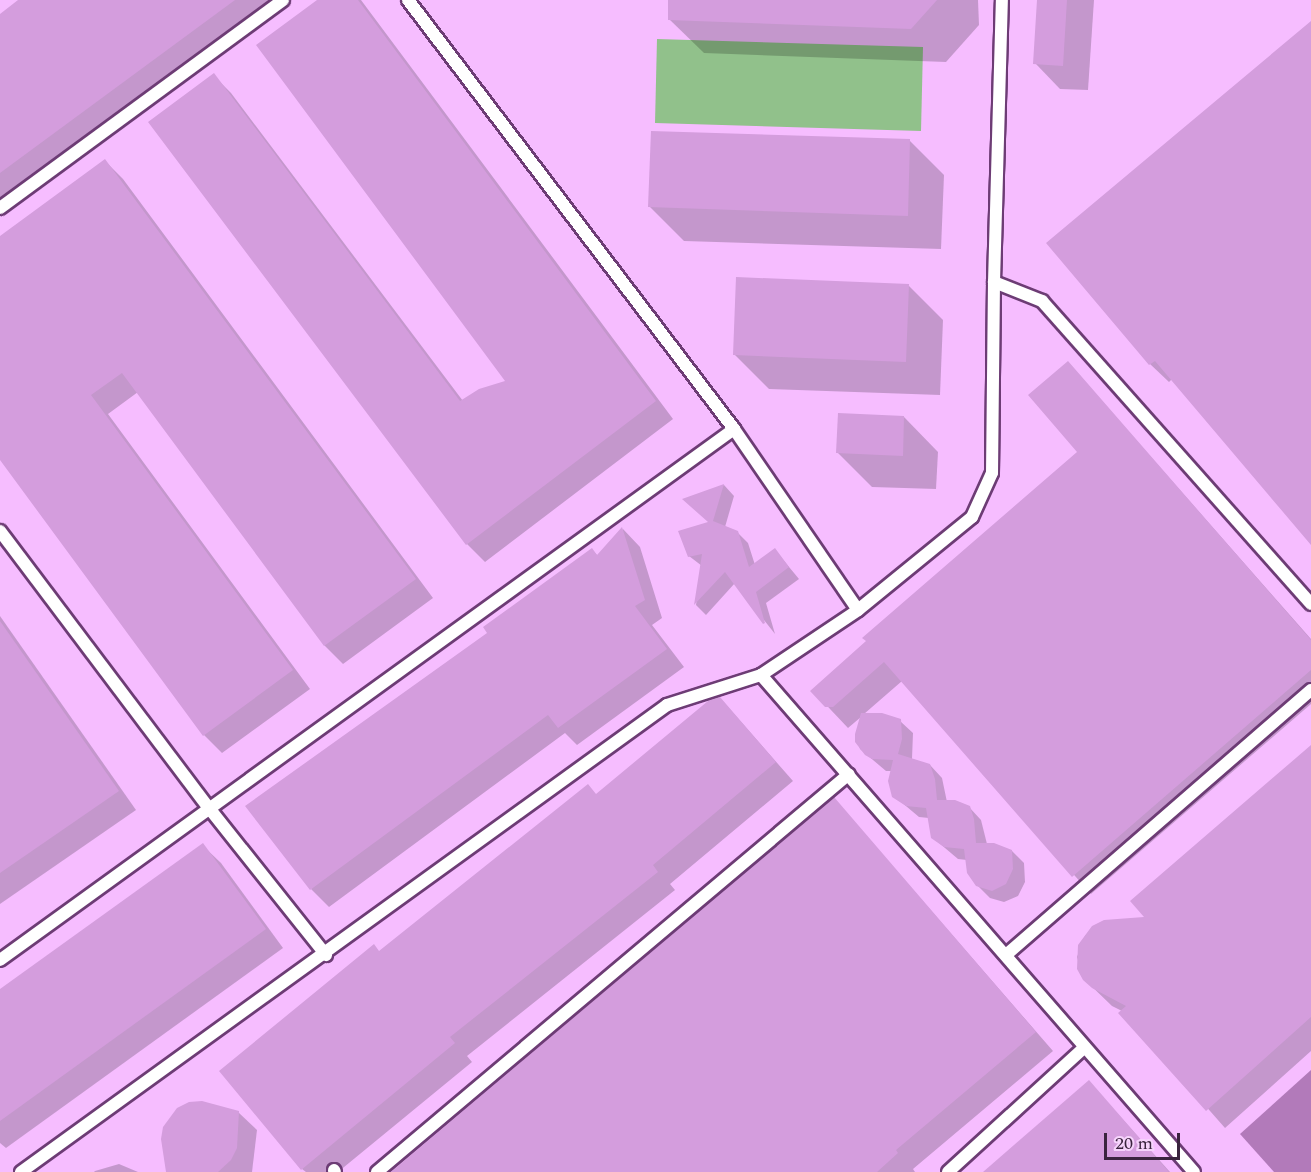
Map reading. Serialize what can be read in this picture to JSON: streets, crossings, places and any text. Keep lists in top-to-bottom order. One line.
{"scale_bar":"20 m"}
